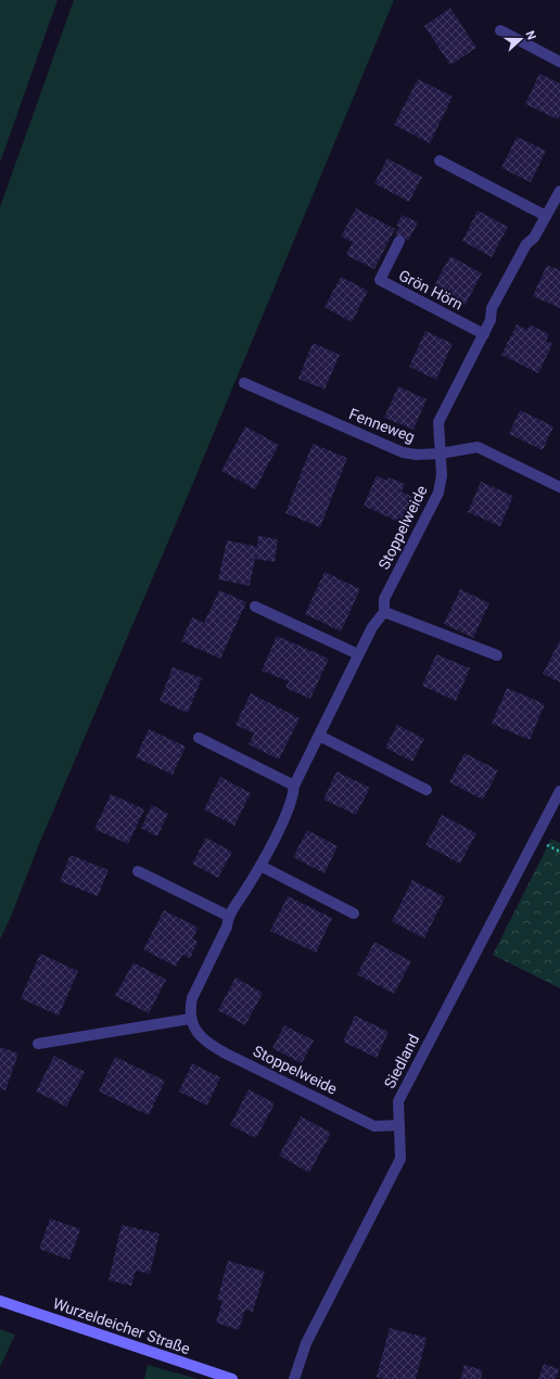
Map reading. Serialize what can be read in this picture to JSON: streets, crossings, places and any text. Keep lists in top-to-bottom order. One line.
{"streets":{"main road":["Wurzeldeicher Straße"],"street":["Grön Hörn","Fenneweg","Stoppelweide","Siedland"]},"crossings":[["Fenneweg","Stoppelweide"],["Stoppelweide","Siedland"]],"north":"right"}
